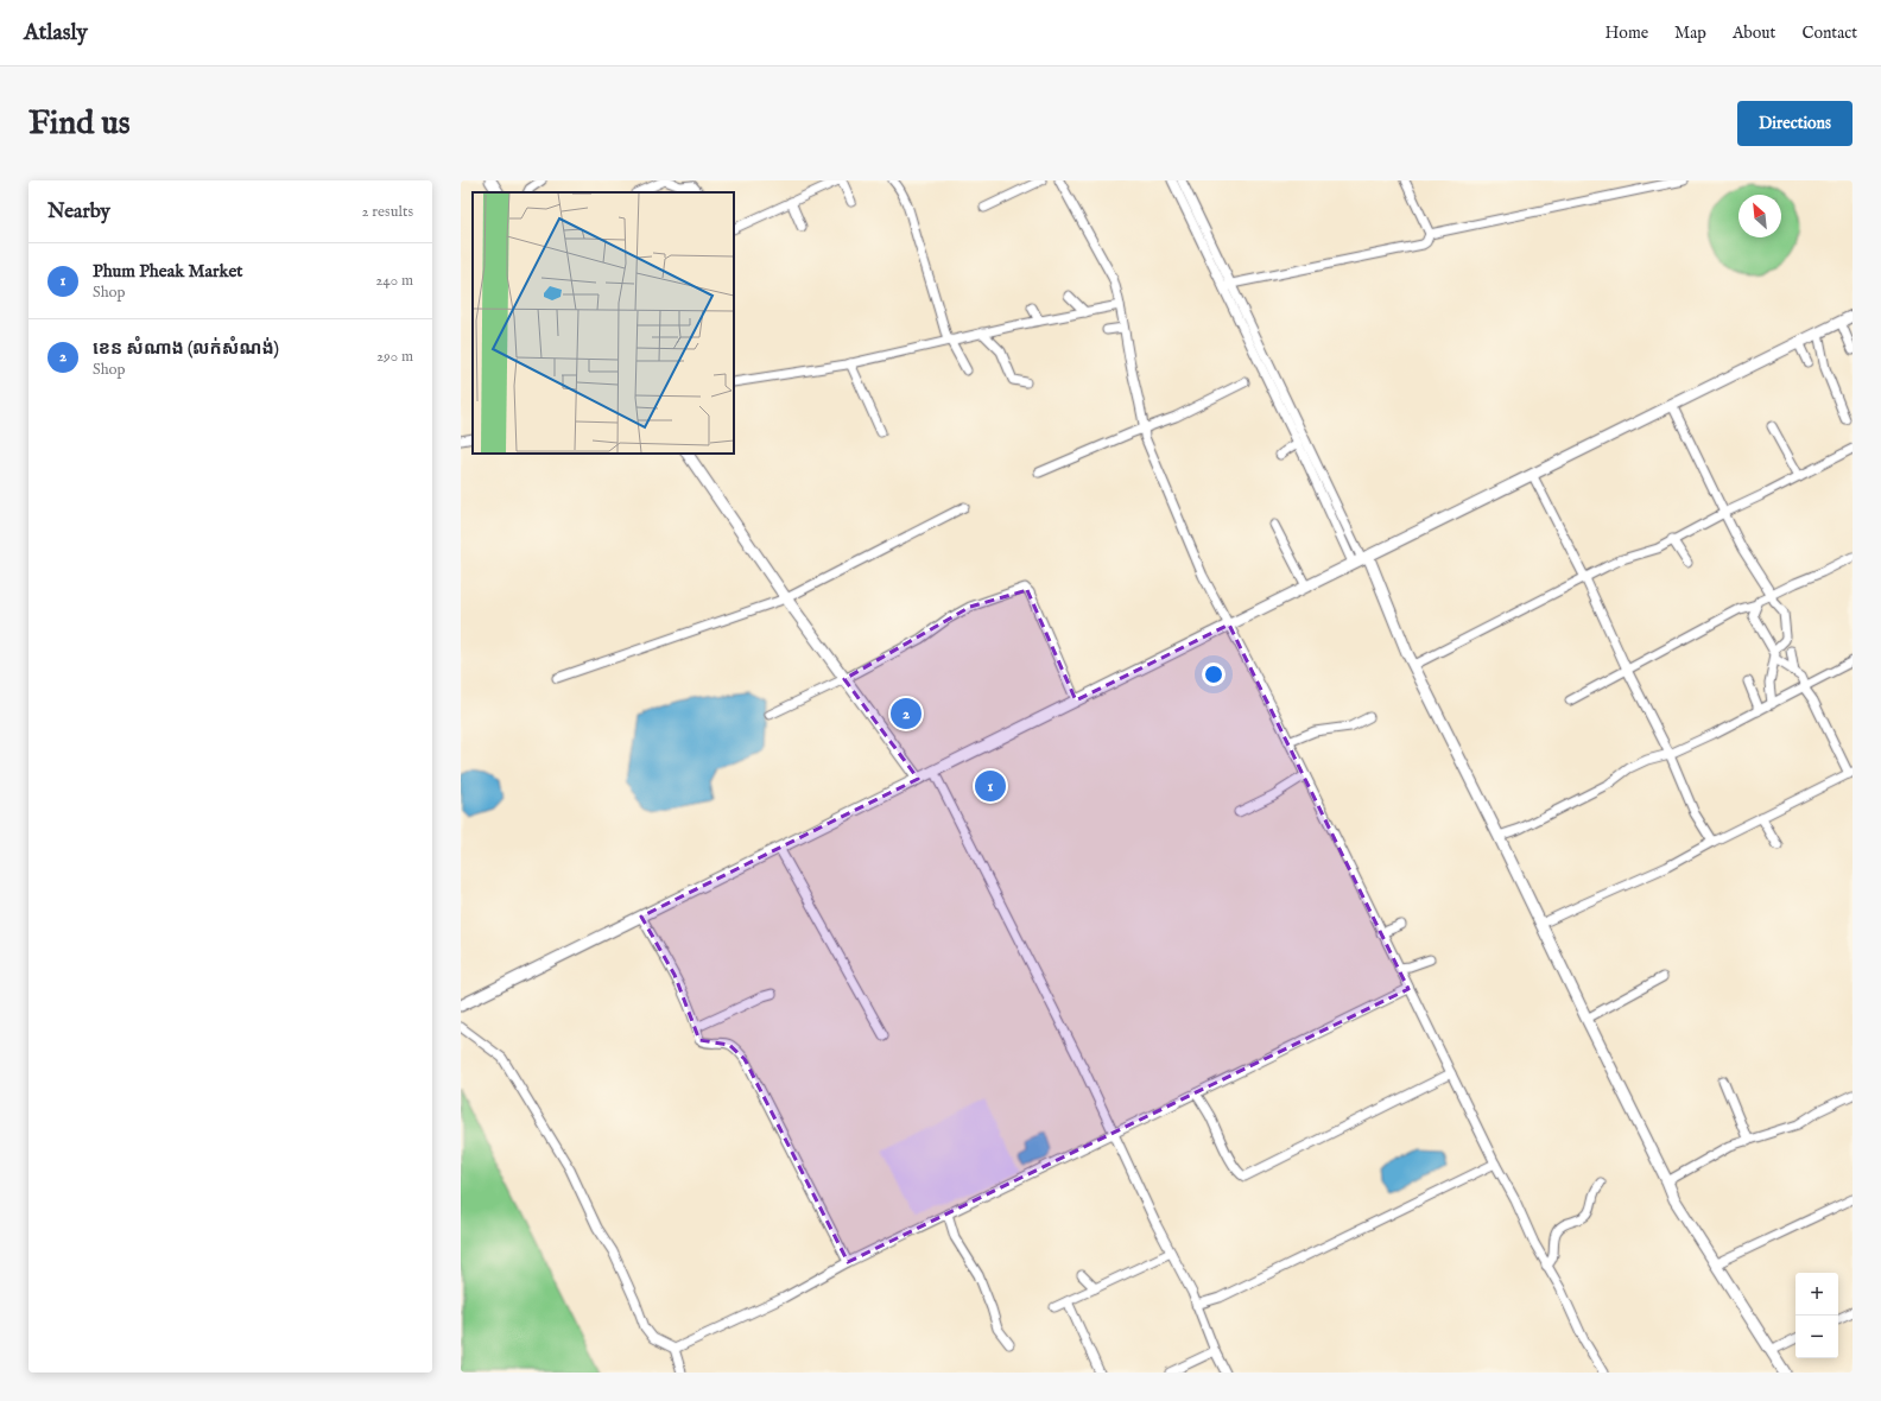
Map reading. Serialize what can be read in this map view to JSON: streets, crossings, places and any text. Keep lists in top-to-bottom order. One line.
{"north":"top left","page":{"header":"Atlasly","nav":["Home","Map","About","Contact"],"buttons":"Directions","title":"Find us","heading":["Nearby","2 results"],"list":[{"mark":"1","name":"Phum Pheak Market","note":"Shop","value":"240 m"},{"mark":"2","name":"ខេន សំណាង (លក់សំណង់)","note":"Shop","value":"290 m"}],"pins":["2","1"],"map_buttons":["+","−"]}}
